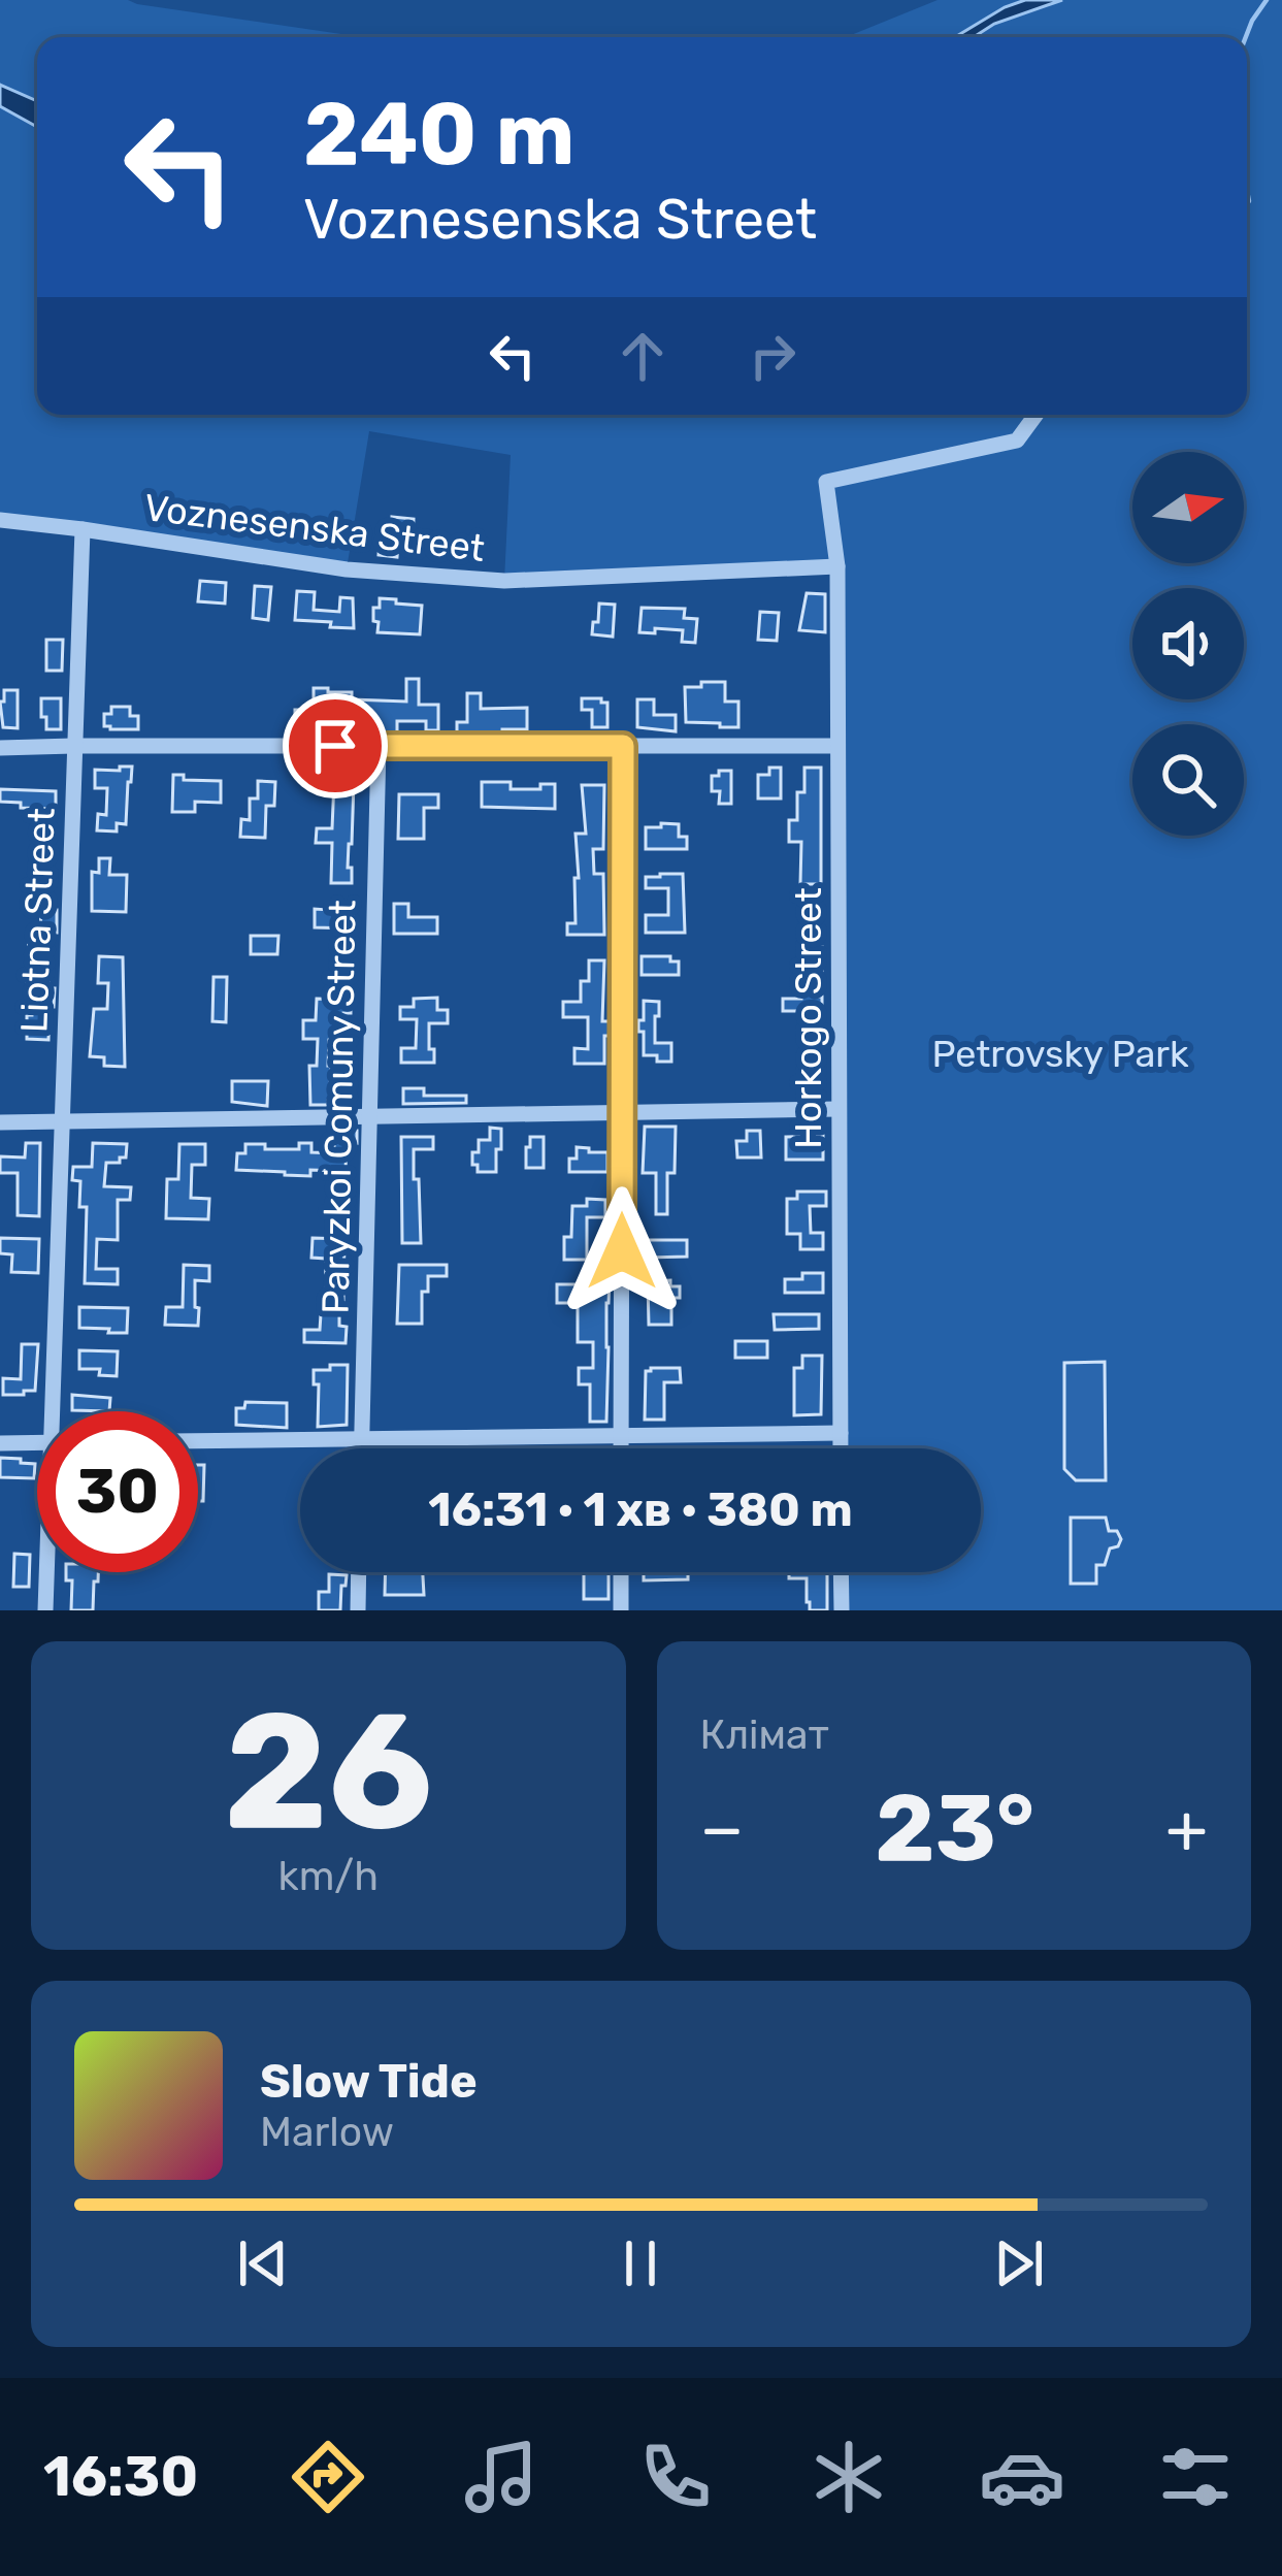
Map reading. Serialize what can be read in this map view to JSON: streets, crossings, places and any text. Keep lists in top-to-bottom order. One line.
{"streets":{"street":["Voznesenska Street","Liotna Street","Horkogo Street","Paryzkoi Comuny Street"]},"crossings":[["Voznesenska Street","Liotna Street"],["Voznesenska Street","Horkogo Street"]],"parks":["Petrovsky Park"],"north":"right","page":{"turn":["240 m","Voznesenska Street"],"limit":"30","trip":"16:31 · 1 хв · 380 m","tile":[["26","km/h"],"Клімат"],"heat":["−","23°","+"],"song":["Slow Tide","Marlow"],"tabs":"16:30"}}
